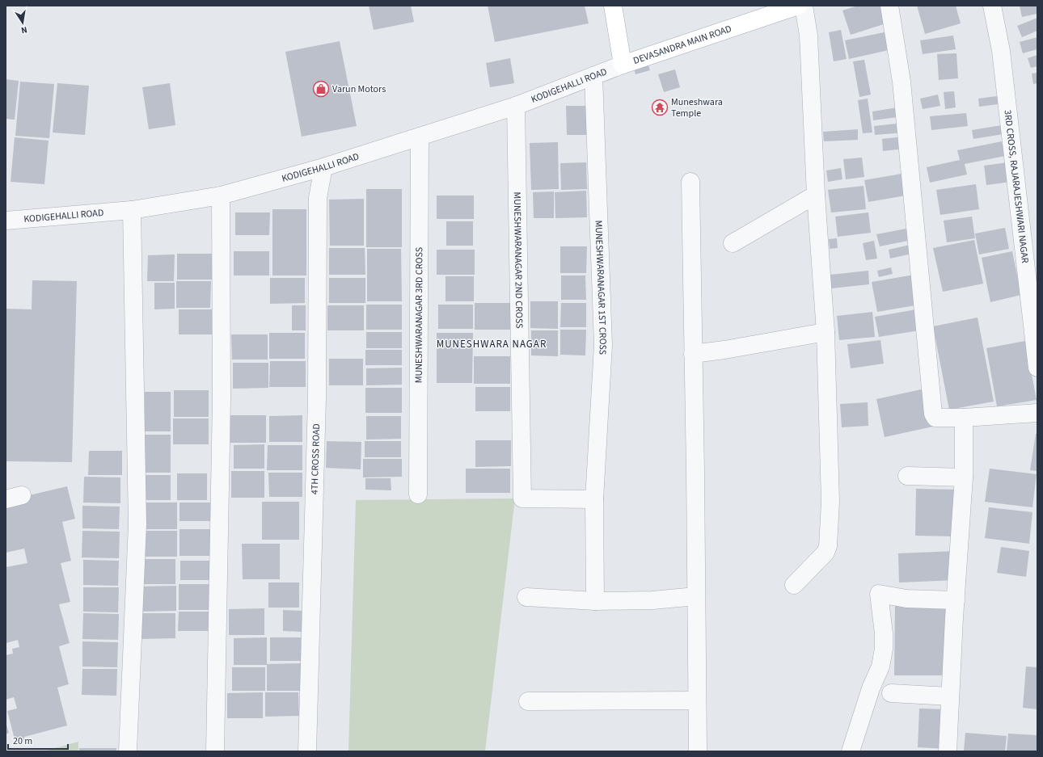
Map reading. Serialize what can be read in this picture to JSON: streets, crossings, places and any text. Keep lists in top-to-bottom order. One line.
{"streets":{"main road":["DEVASANDRA MAIN ROAD"],"street":["KODIGEHALLI ROAD","3RD CROSS, RAJARAJESHWARI NAGAR","MUNESHWARANAGAR 2ND CROSS","MUNESHWARANAGAR 1ST CROSS","MUNESHWARANAGAR 3RD CROSS","4TH CROSS ROAD"]},"crossings":[["DEVASANDRA MAIN ROAD","KODIGEHALLI ROAD"],["KODIGEHALLI ROAD","MUNESHWARANAGAR 2ND CROSS"],["KODIGEHALLI ROAD","MUNESHWARANAGAR 1ST CROSS"],["KODIGEHALLI ROAD","MUNESHWARANAGAR 3RD CROSS"],["KODIGEHALLI ROAD","4TH CROSS ROAD"],["MUNESHWARANAGAR 2ND CROSS","MUNESHWARANAGAR 1ST CROSS"]],"districts":["MUNESHWARA NAGAR"],"places":{"shop":["Varun Motors"],"temple":["Muneshwara Temple"]},"scale_bar":"20 m","north":"bottom"}
